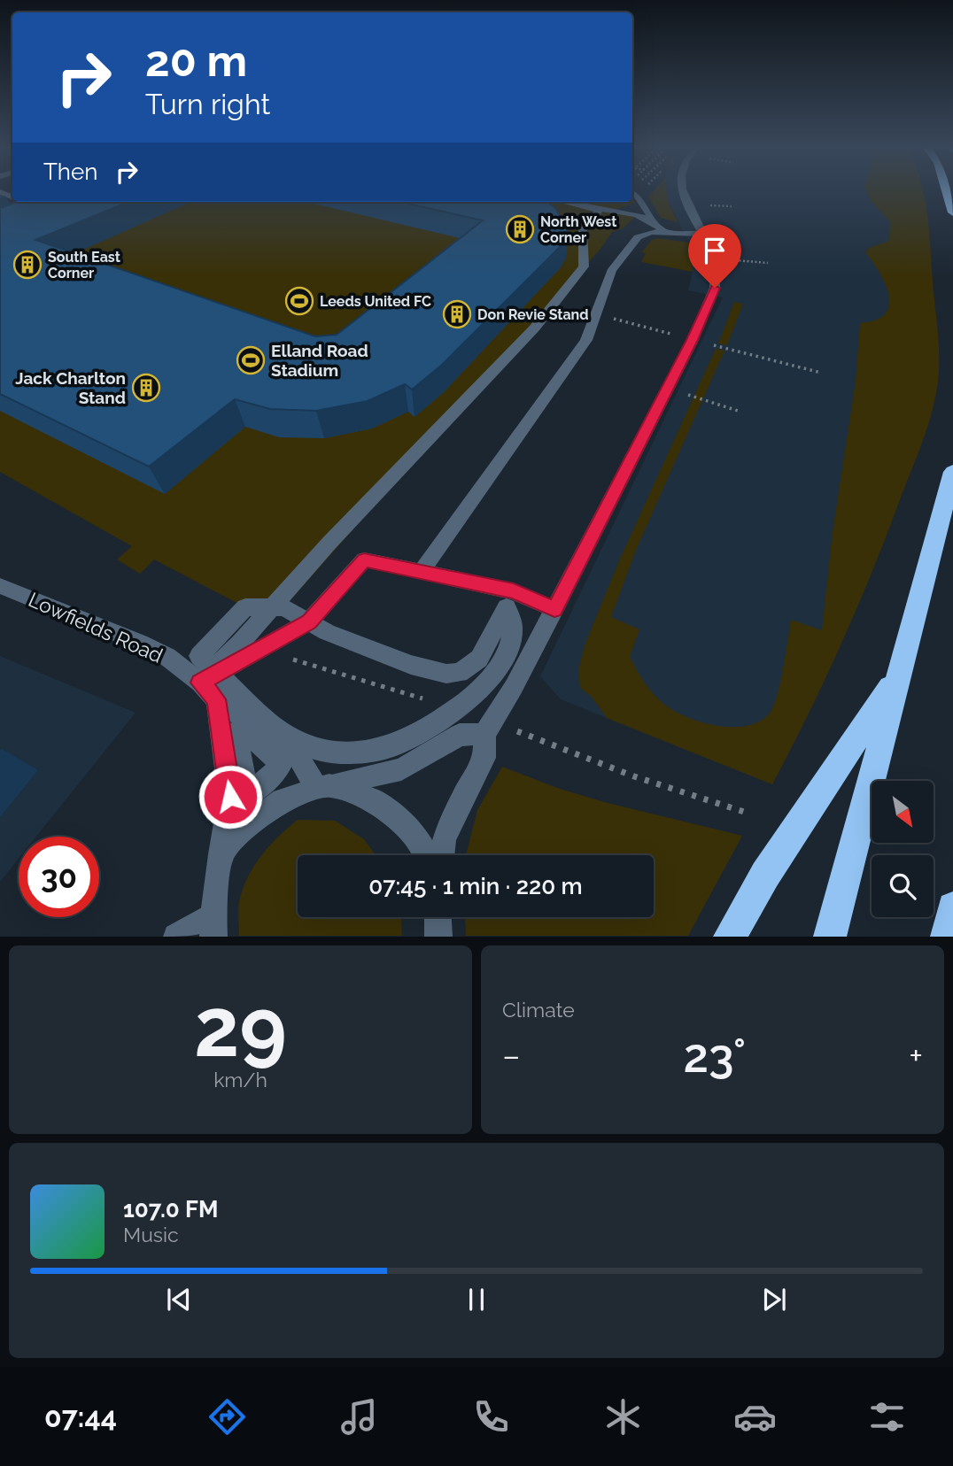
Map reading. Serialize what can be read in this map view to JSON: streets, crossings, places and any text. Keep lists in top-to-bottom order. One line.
{"streets":{"street":["Lowfields Road"]},"places":{"building":["North West Corner","South East Corner","Don Revie Stand","Jack Charlton Stand"],"sports":["Leeds United FC","Elland Road Stadium"]},"north":"bottom right","page":{"turn":["20 m","Turn right"],"then":"Then","limit":"30","trip":"07:45 · 1 min · 220 m","tile":[["29","km/h"],"Climate"],"heat":["−","23°","+"],"song":["107.0 FM","Music"],"tabs":"07:44"}}
